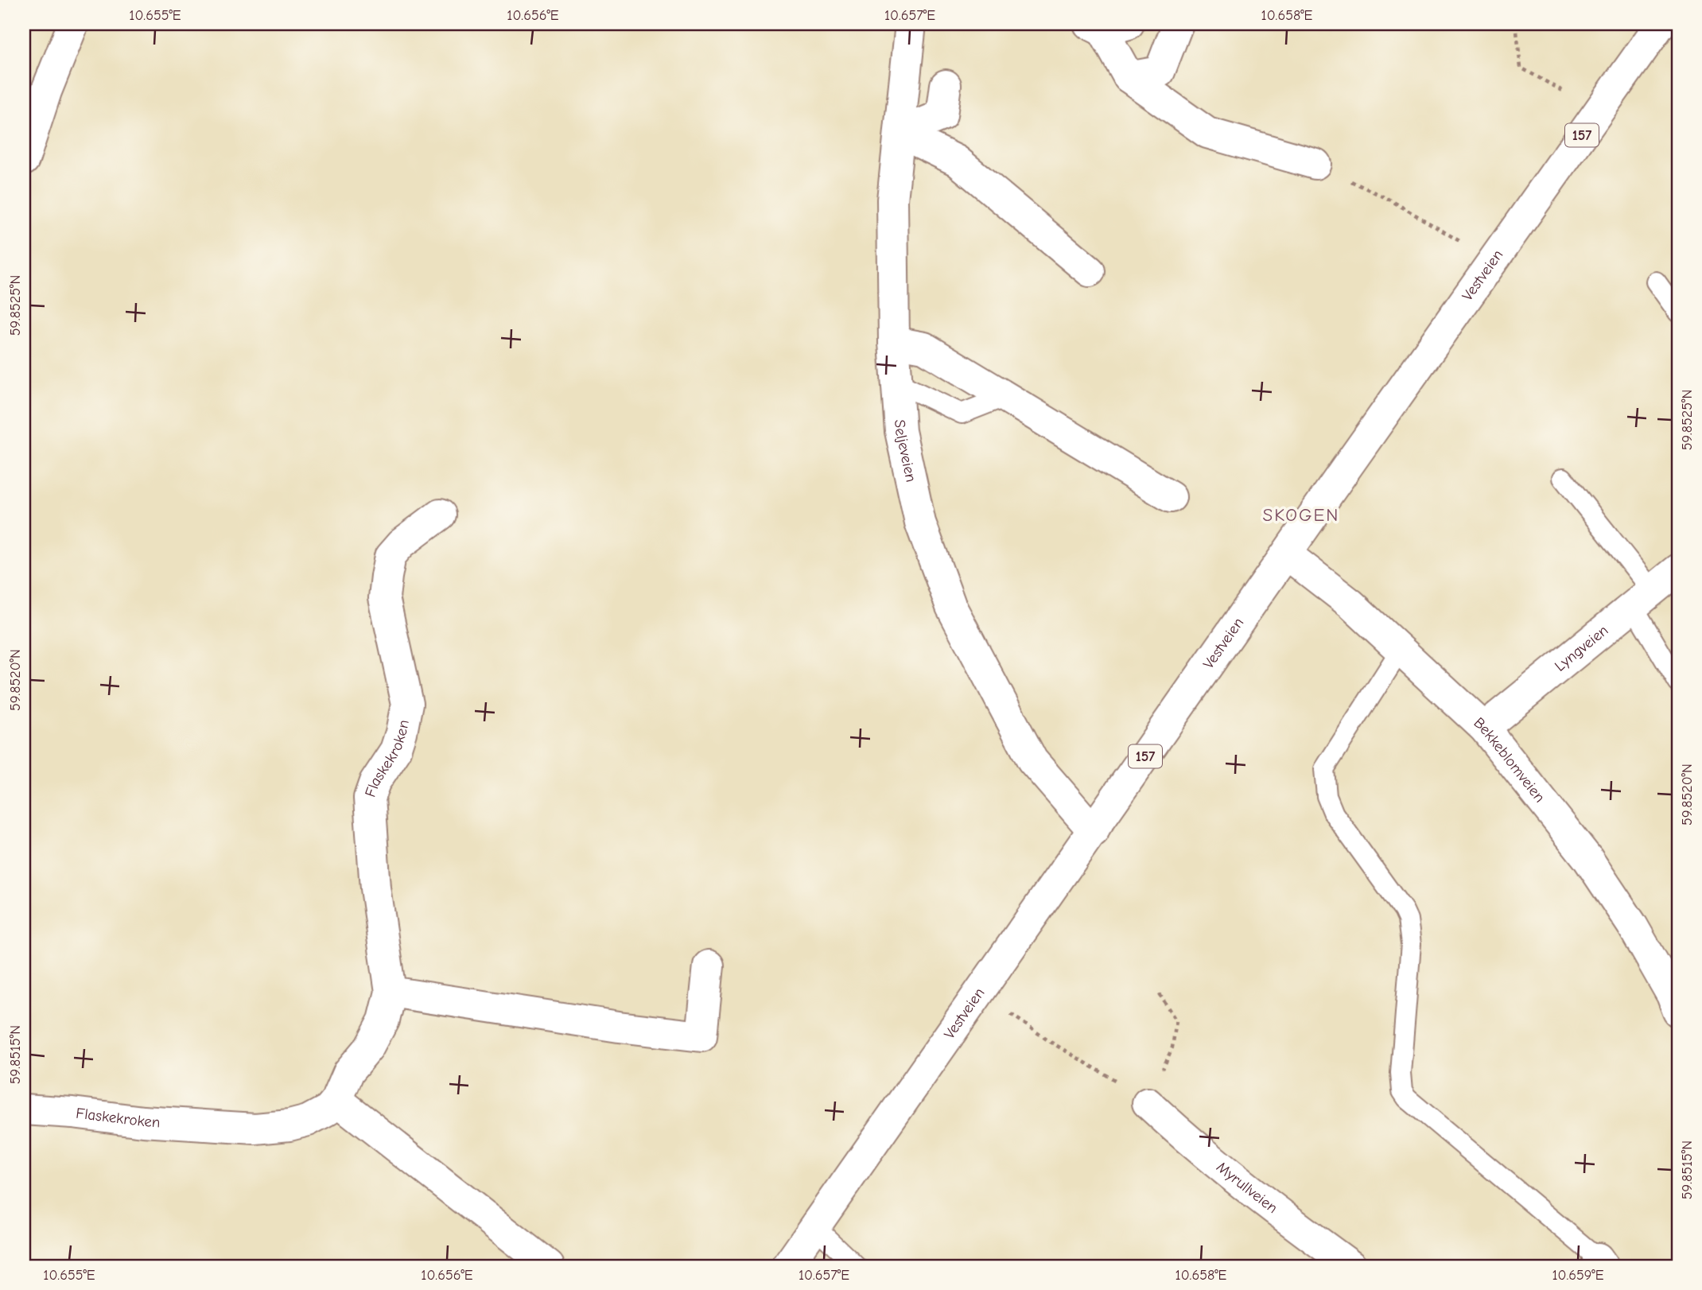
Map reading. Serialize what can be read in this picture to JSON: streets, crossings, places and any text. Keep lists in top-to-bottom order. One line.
{"streets":{"street":["157","Vestveien","Seljeveien","Lyngveien","Flaskekroken","Bekkeblomveien","Myrullveien"]},"crossings":[["Vestveien","Seljeveien"],["Vestveien","Bekkeblomveien"],["Lyngveien","Bekkeblomveien"]],"districts":["SKOGEN"],"coordinates":["10.655°E","10.656°E","10.657°E","10.658°E","59.8525°N","59.8520°N","59.8515°N","10.659°E"]}
